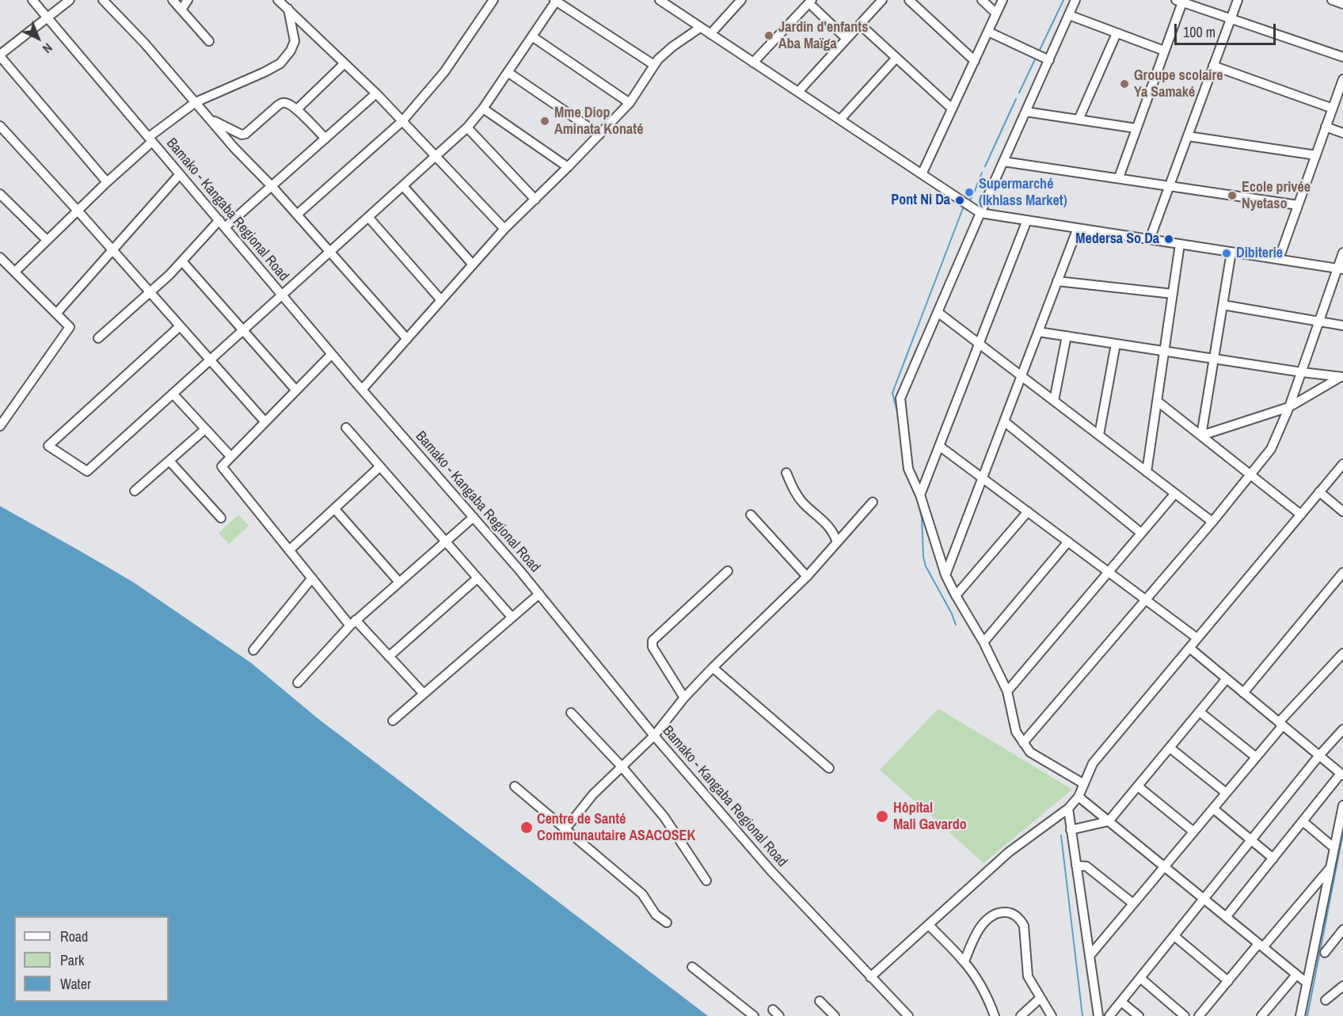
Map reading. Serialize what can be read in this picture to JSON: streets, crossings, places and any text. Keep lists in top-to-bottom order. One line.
{"streets":{"street":["Bamako - Kangaba Regional Road"]},"places":["Jardin d'enfants Aba Maïga","Groupe scolaire Ya Samaké","Mme Diop Aminata Konaté","Supermarché (Ikhlass Market)","Ecole privée Nyetaso","Pont Ni Da","Medersa So Da","Dibiterie","Hôpital Mali Gavardo","Centre de Santé Communautaire ASACOSEK"],"legend":["Road","Park","Water"],"scale_bar":"100 m","north":"bottom right"}
